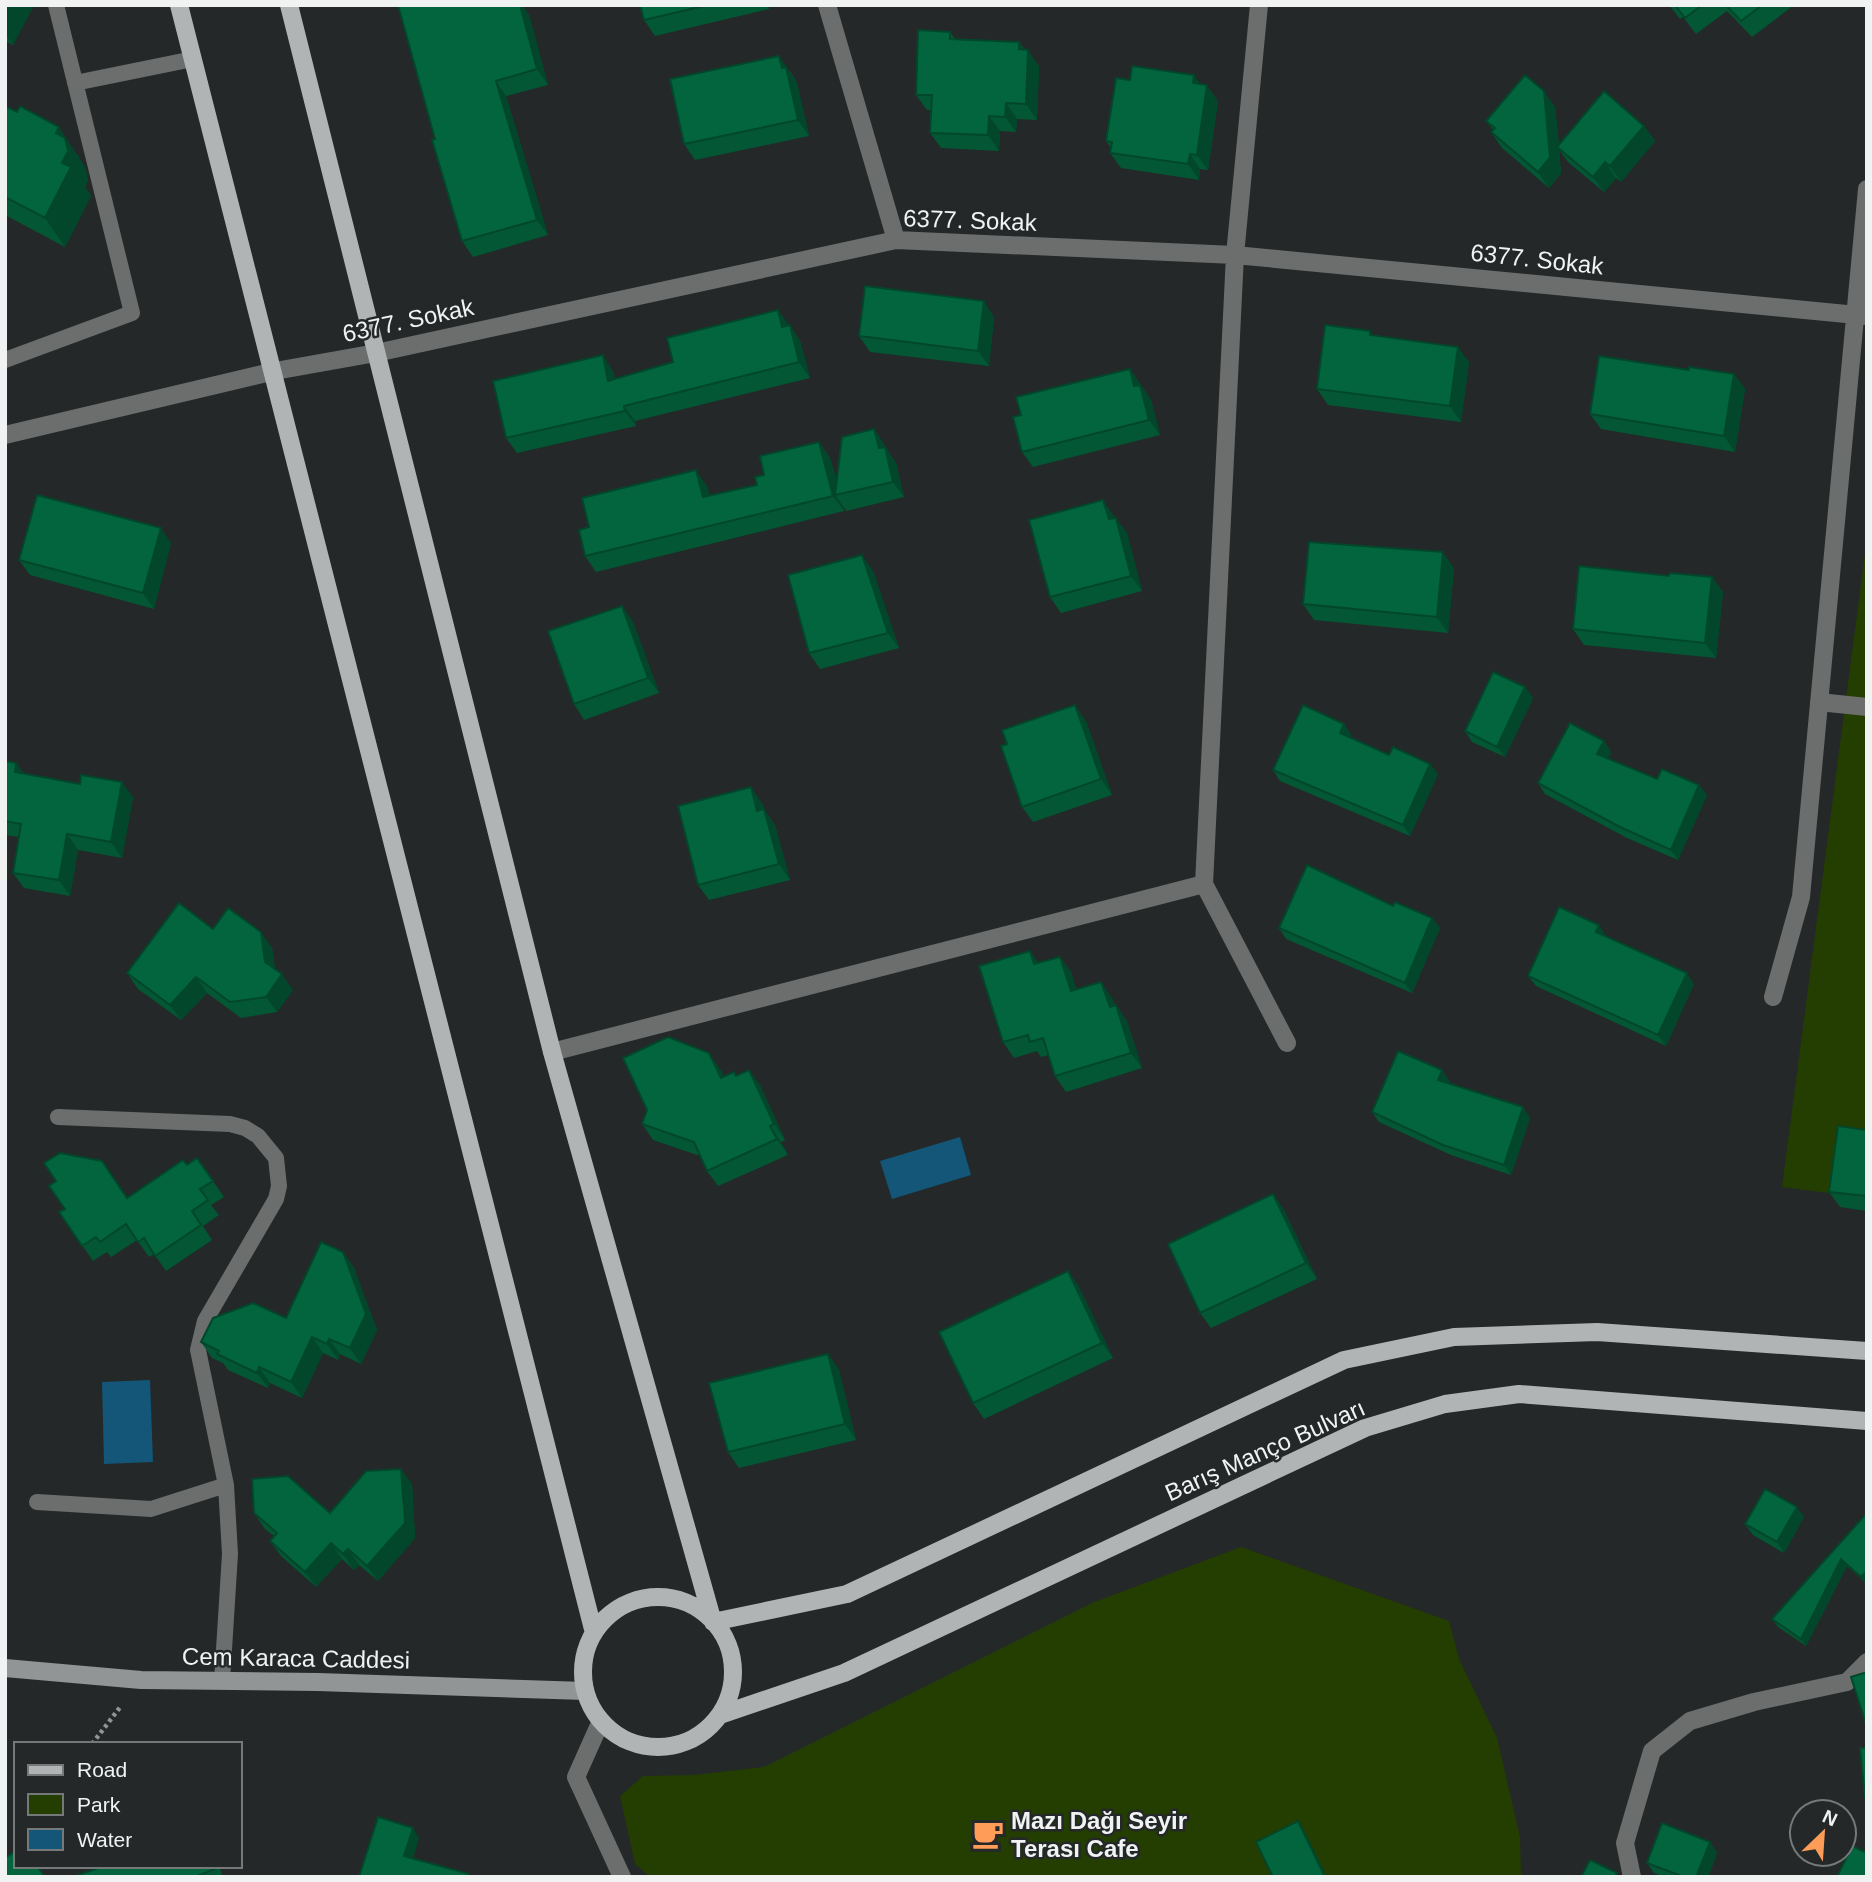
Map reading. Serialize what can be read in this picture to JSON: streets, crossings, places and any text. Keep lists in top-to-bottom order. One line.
{"streets":{"main road":["Barış Manço Bulvarı"],"street":["6377. Sokak","Cem Karaca Caddesi"]},"crossings":[["Barış Manço Bulvarı","Cem Karaca Caddesi"]],"places":{"cafe":["Mazı Dağı Seyir Terası Cafe"]},"legend":["Road","Park","Water"],"north":"top right"}
